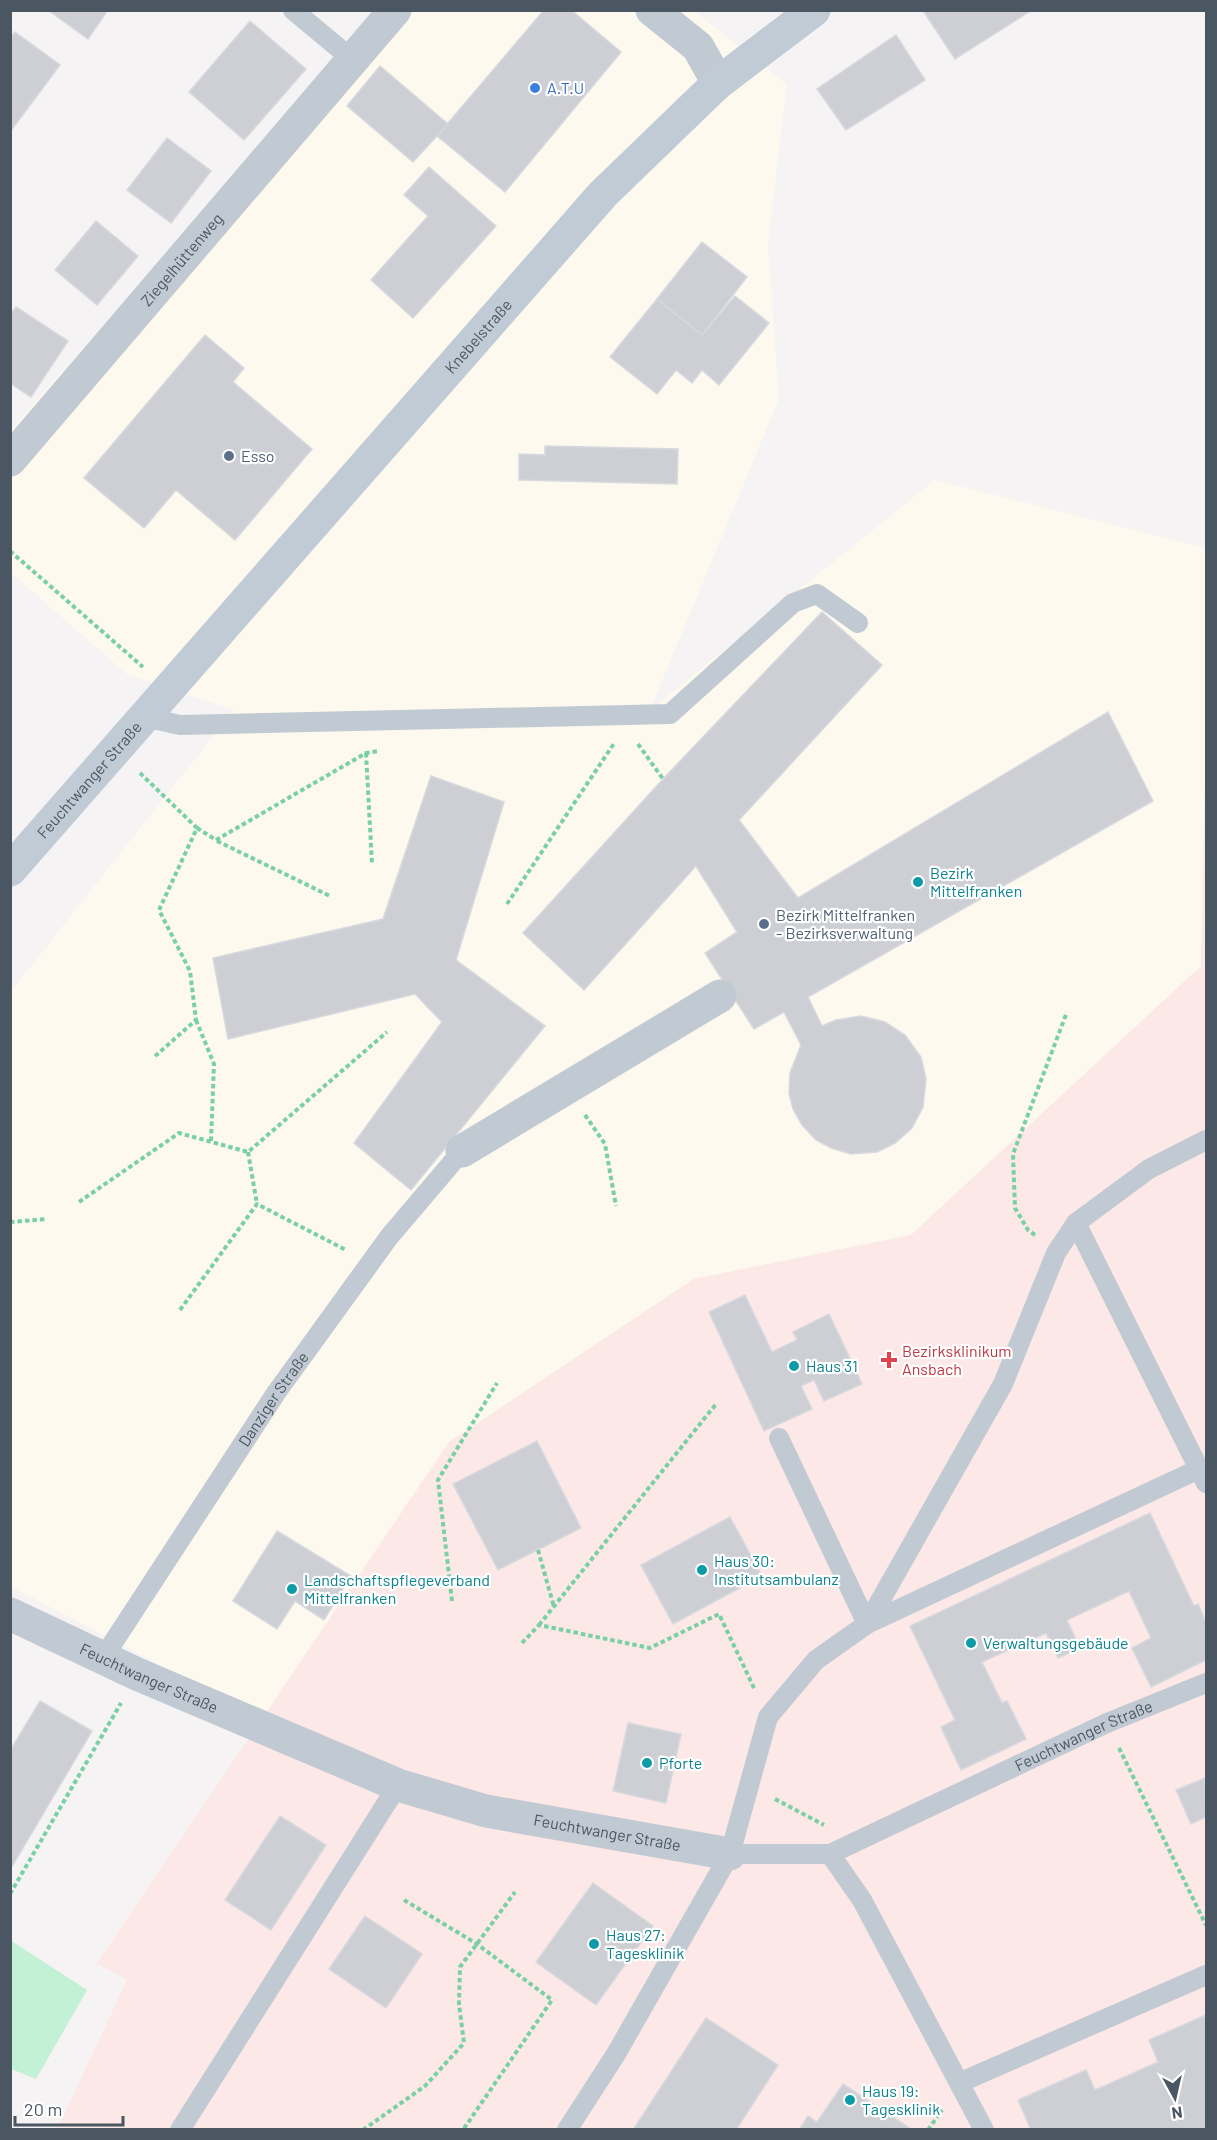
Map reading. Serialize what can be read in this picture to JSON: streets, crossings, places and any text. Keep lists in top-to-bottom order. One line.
{"streets":{"main road":["Knebelstraße","Feuchtwanger Straße"],"street":["Ziegelhüttenweg"],"lane":["Danziger Straße"]},"crossings":[["Knebelstraße","Feuchtwanger Straße"],["Feuchtwanger Straße","Danziger Straße"]],"places":{"other":["A.T.U","Esso","Bezirk Mittelfranken","Bezirk Mittelfranken - Bezirksverwaltung","Haus 31","Haus 30: Institutsambulanz","Landschaftspflegeverband Mittelfranken","Verwaltungsgebäude","Pforte","Haus 27: Tagesklinik","Haus 19: Tagesklinik"],"health":["Bezirksklinikum Ansbach"]},"scale_bar":"20 m","north":"bottom"}
